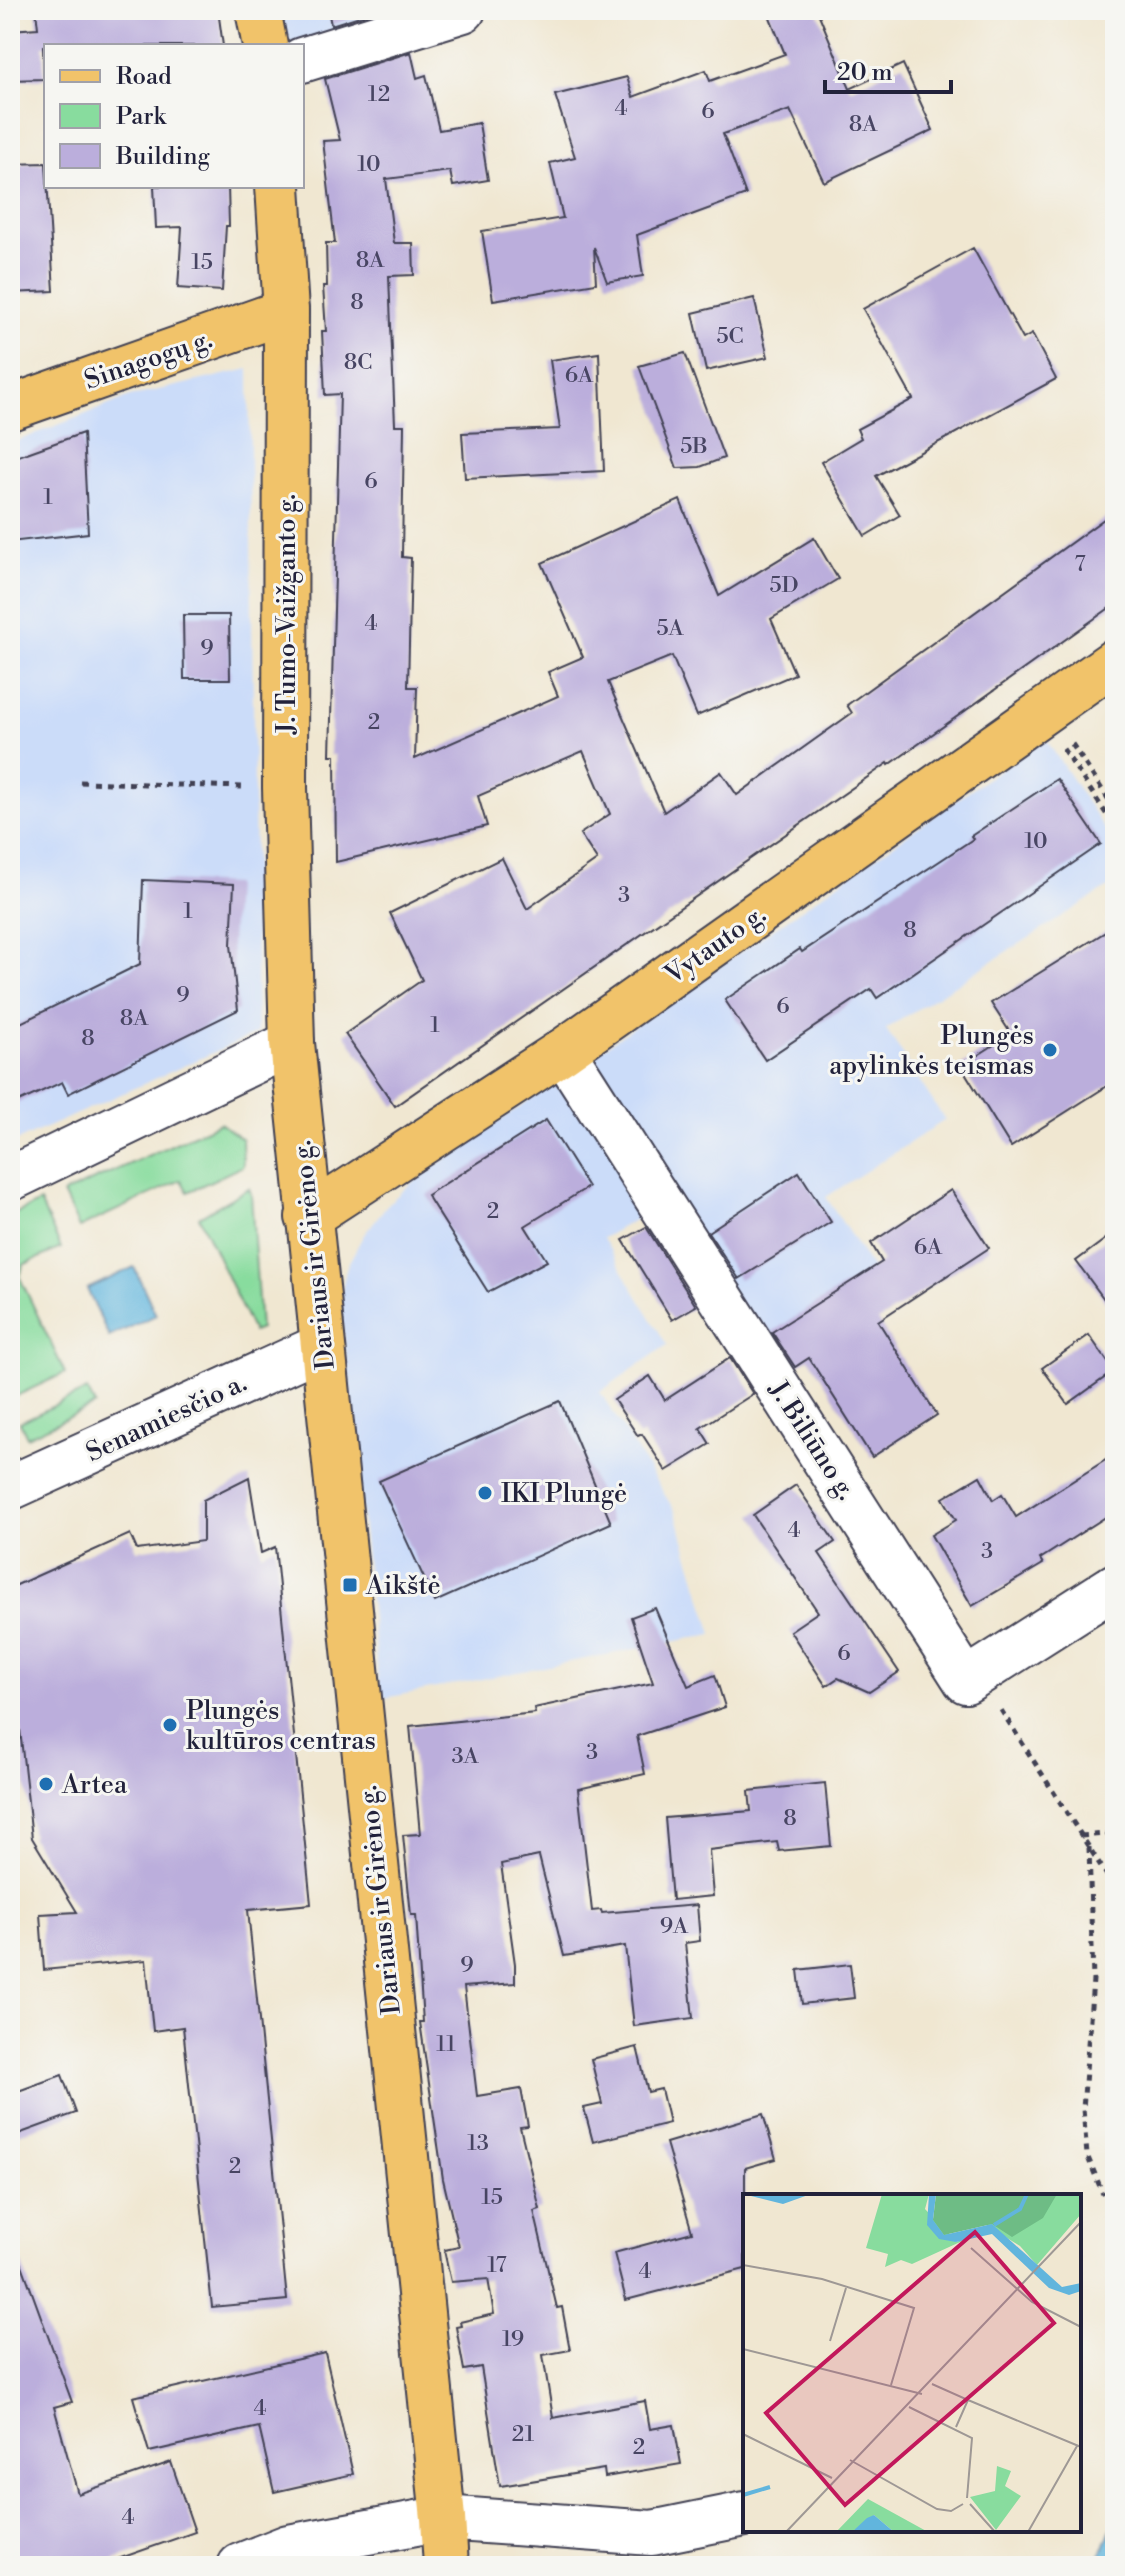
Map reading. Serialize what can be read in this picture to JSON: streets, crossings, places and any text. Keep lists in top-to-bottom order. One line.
{"streets":{"main road":["Sinagogų g.","J. Tumo-Vaižganto g.","Vytauto g.","Dariaus ir Girėno g."],"street":["Senamiesčio a.","J. Biliūno g."]},"crossings":[["Sinagogų g.","J. Tumo-Vaižganto g."],["J. Tumo-Vaižganto g.","Dariaus ir Girėno g."],["Vytauto g.","Dariaus ir Girėno g."],["Vytauto g.","J. Biliūno g."],["Dariaus ir Girėno g.","Senamiesčio a."]],"places":{"other":["Plungės apylinkės teismas","IKI Plungė","Plungės kultūros centras","Artea"],"transit":["Aikštė"]},"house_numbers":["12","4","6","8A","10","8A","15","8","5C","8C","6A","5B","6","1","7","5D","4","5A","9","2","10","3","1","8","9","6","8A","1","8","2","6A","4","3","6","3","3A","8","9A","9","11","13","2","15","17","4","19","4","21","2","4"],"legend":["Road","Park","Building"],"scale_bar":"20 m"}
